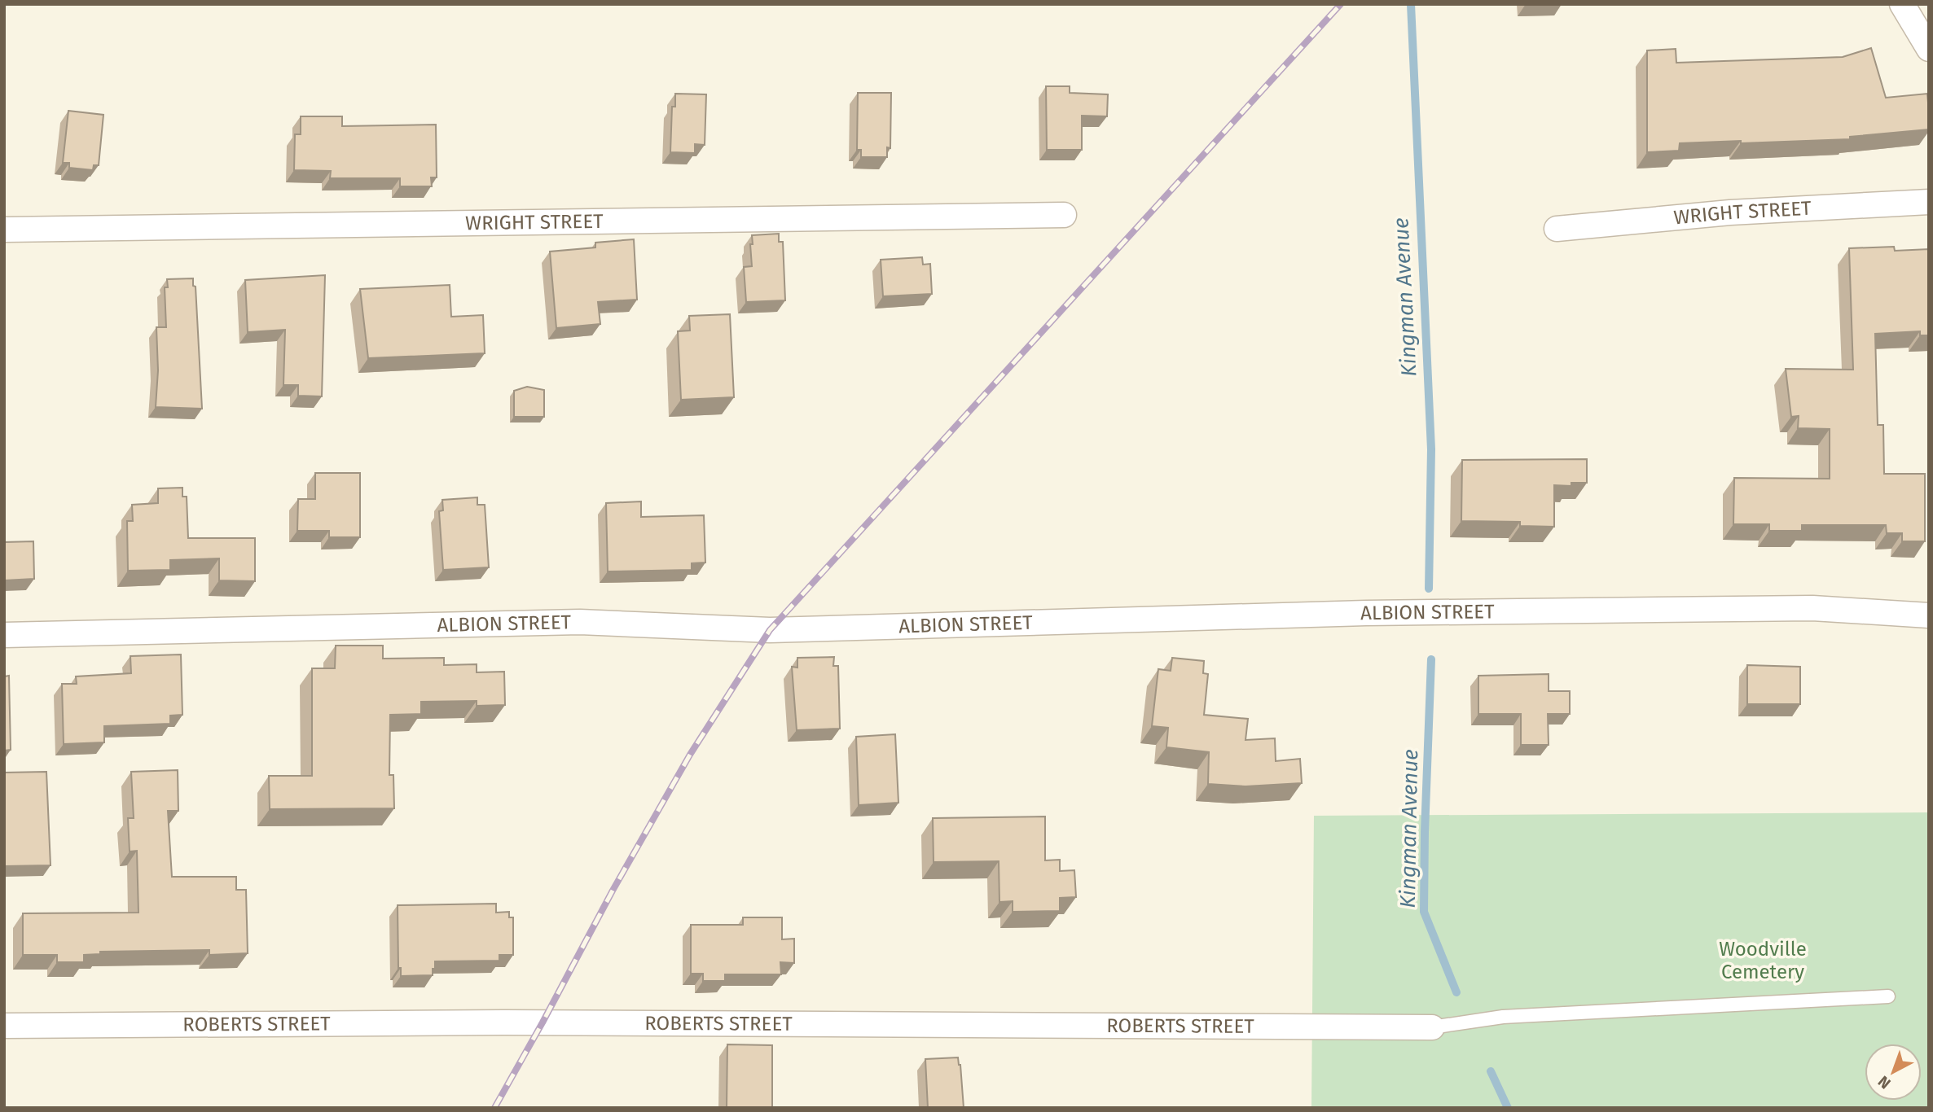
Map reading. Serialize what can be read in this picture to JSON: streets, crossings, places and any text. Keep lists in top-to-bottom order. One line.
{"streets":{"street":["WRIGHT STREET","ALBION STREET","ROBERTS STREET"]},"water":["Kingman Avenue"],"parks":["Woodville Cemetery"],"north":"bottom left"}
